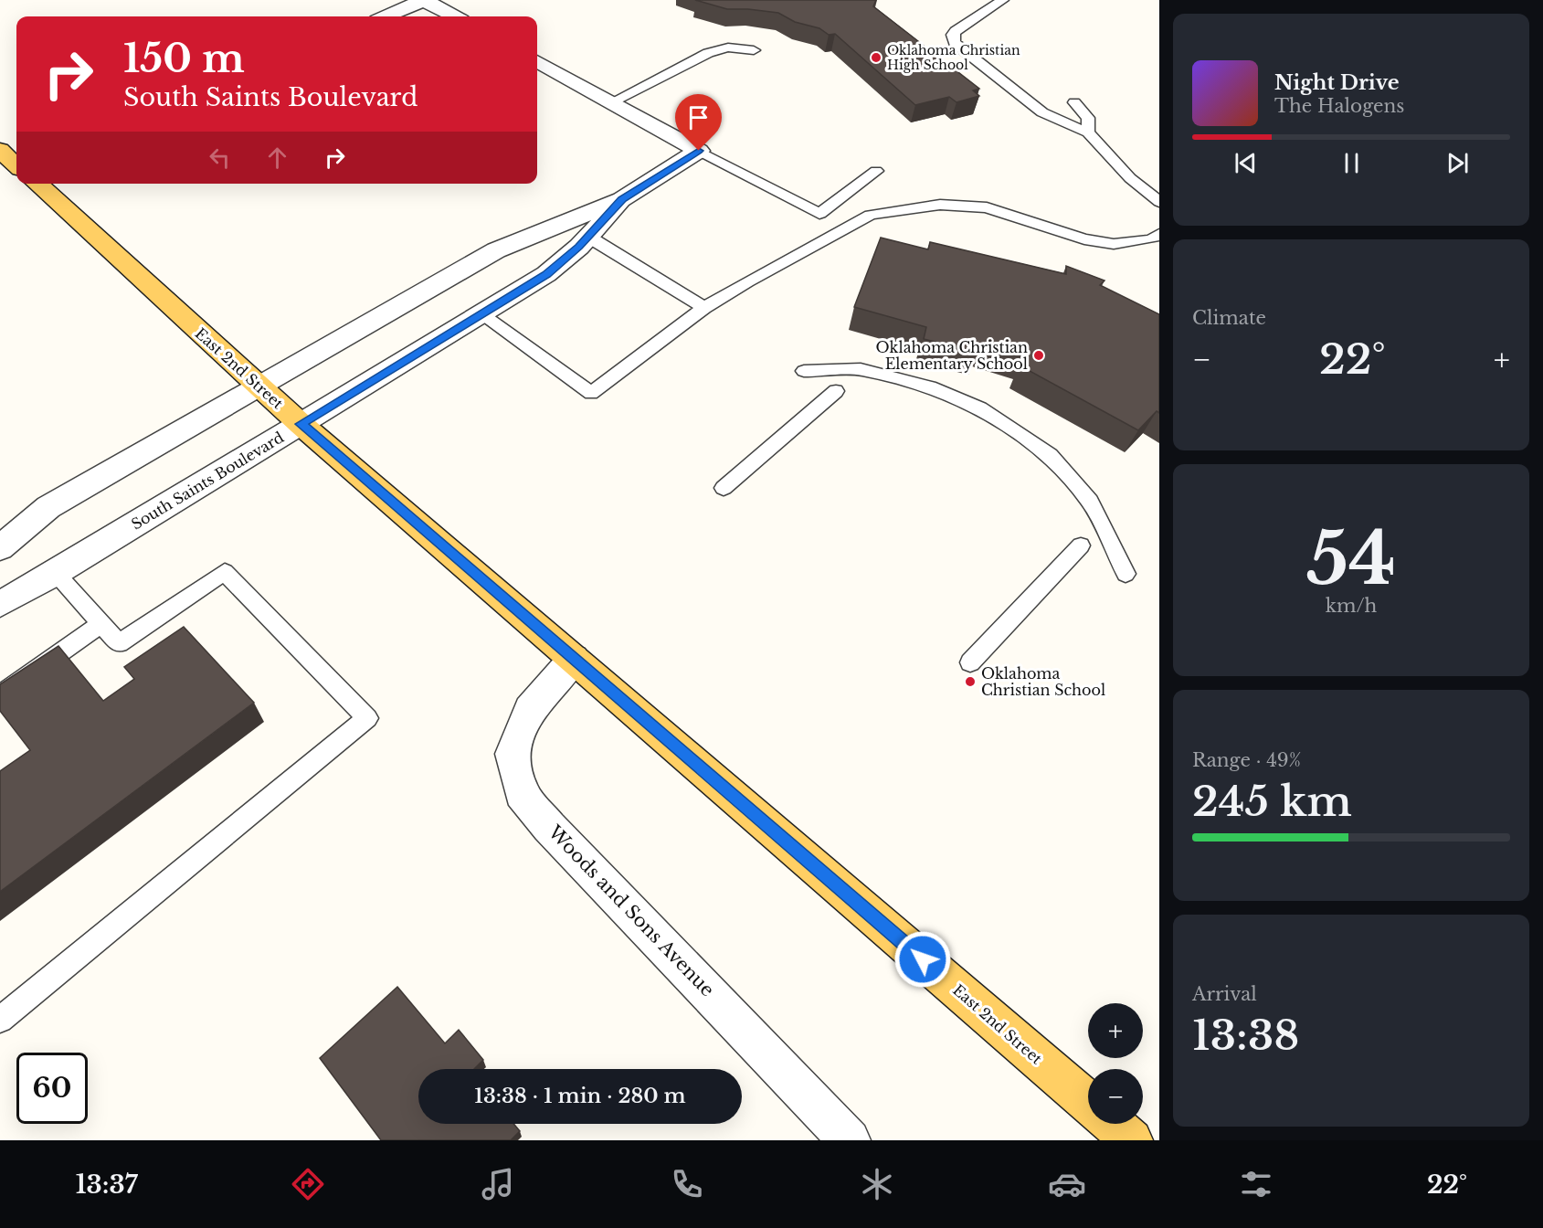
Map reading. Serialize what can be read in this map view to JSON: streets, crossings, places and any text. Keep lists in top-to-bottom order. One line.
{"streets":{"main road":["East 2nd Street"],"street":["South Saints Boulevard","Woods and Sons Avenue"]},"crossings":[["East 2nd Street","South Saints Boulevard"],["East 2nd Street","Woods and Sons Avenue"]],"places":["Oklahoma Christian High School","Oklahoma Christian Elementary School","Oklahoma Christian School"],"page":{"turn":["150 m","South Saints Boulevard"],"song":["Night Drive","The Halogens"],"tile":["Climate",["54","km/h"],["Range · 49%","245 km"],["Arrival","13:38"]],"heat":["−","22°","+"],"map_buttons":["+","−"],"limit":"60","trip":"13:38 · 1 min · 280 m","tabs":["13:37","22°"]}}
